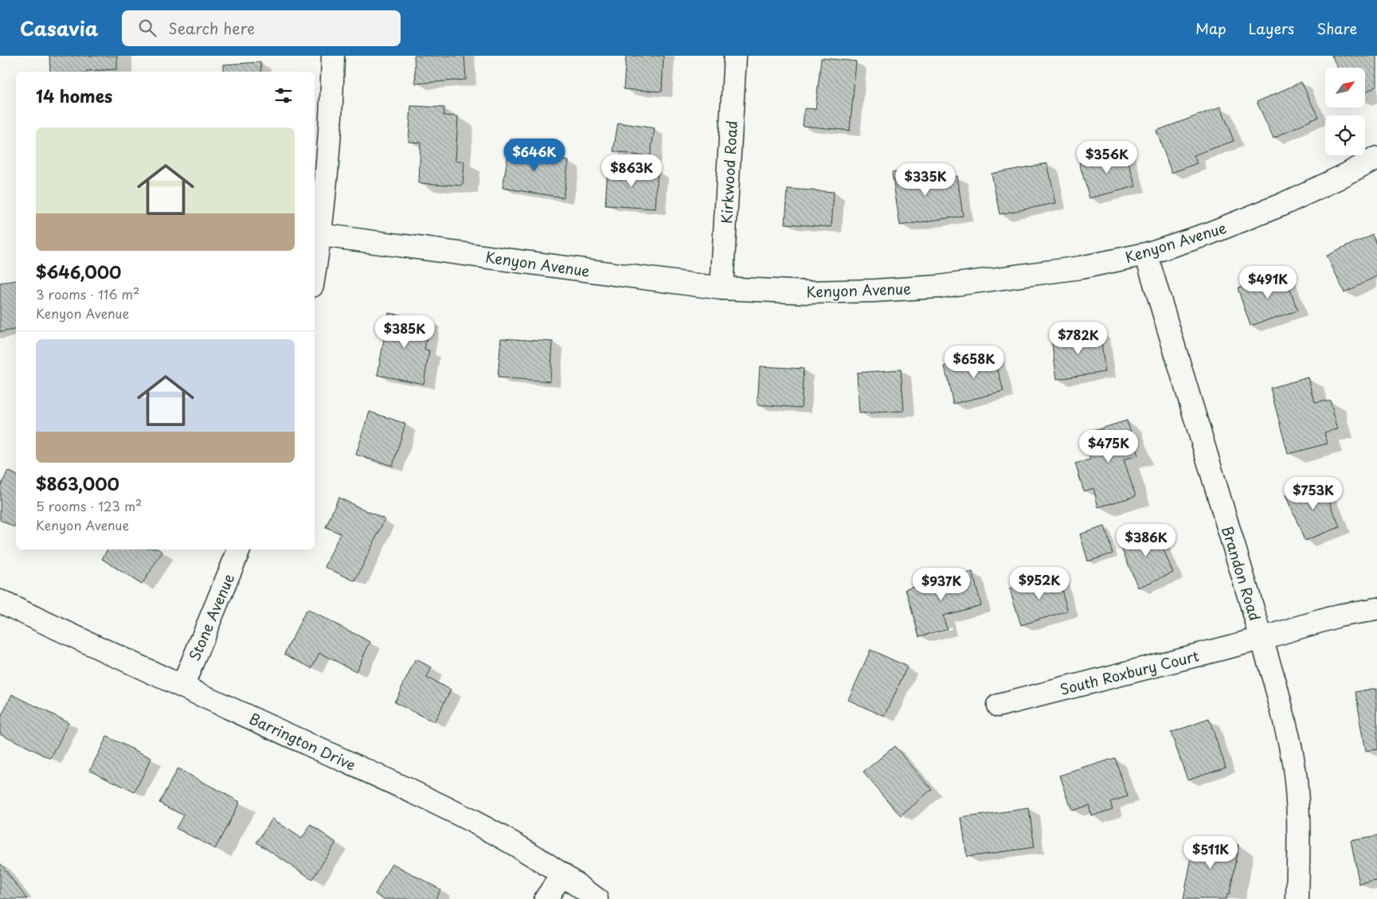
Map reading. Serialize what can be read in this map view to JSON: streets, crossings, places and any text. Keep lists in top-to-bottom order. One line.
{"streets":{"street":["Kirkwood Road","Kenyon Avenue","Brandon Road","Stone Avenue","South Roxbury Court","Barrington Drive"]},"crossings":[["Kirkwood Road","Kenyon Avenue"],["Kenyon Avenue","Brandon Road"],["Brandon Road","South Roxbury Court"],["Stone Avenue","Barrington Drive"]],"north":"top right","page":{"header":"Casavia","search":"Search here","nav":["Map","Layers","Share"],"heading":"14 homes","list":[{"name":"$646,000","note":"3 rooms · 116 m² · Kenyon Avenue"},{"name":"$863,000","note":"5 rooms · 123 m² · Kenyon Avenue"}],"price":["$646K","$356K","$863K","$335K","$491K","$385K","$782K","$658K","$475K","$753K","$386K","$952K","$937K","$511K"]}}
